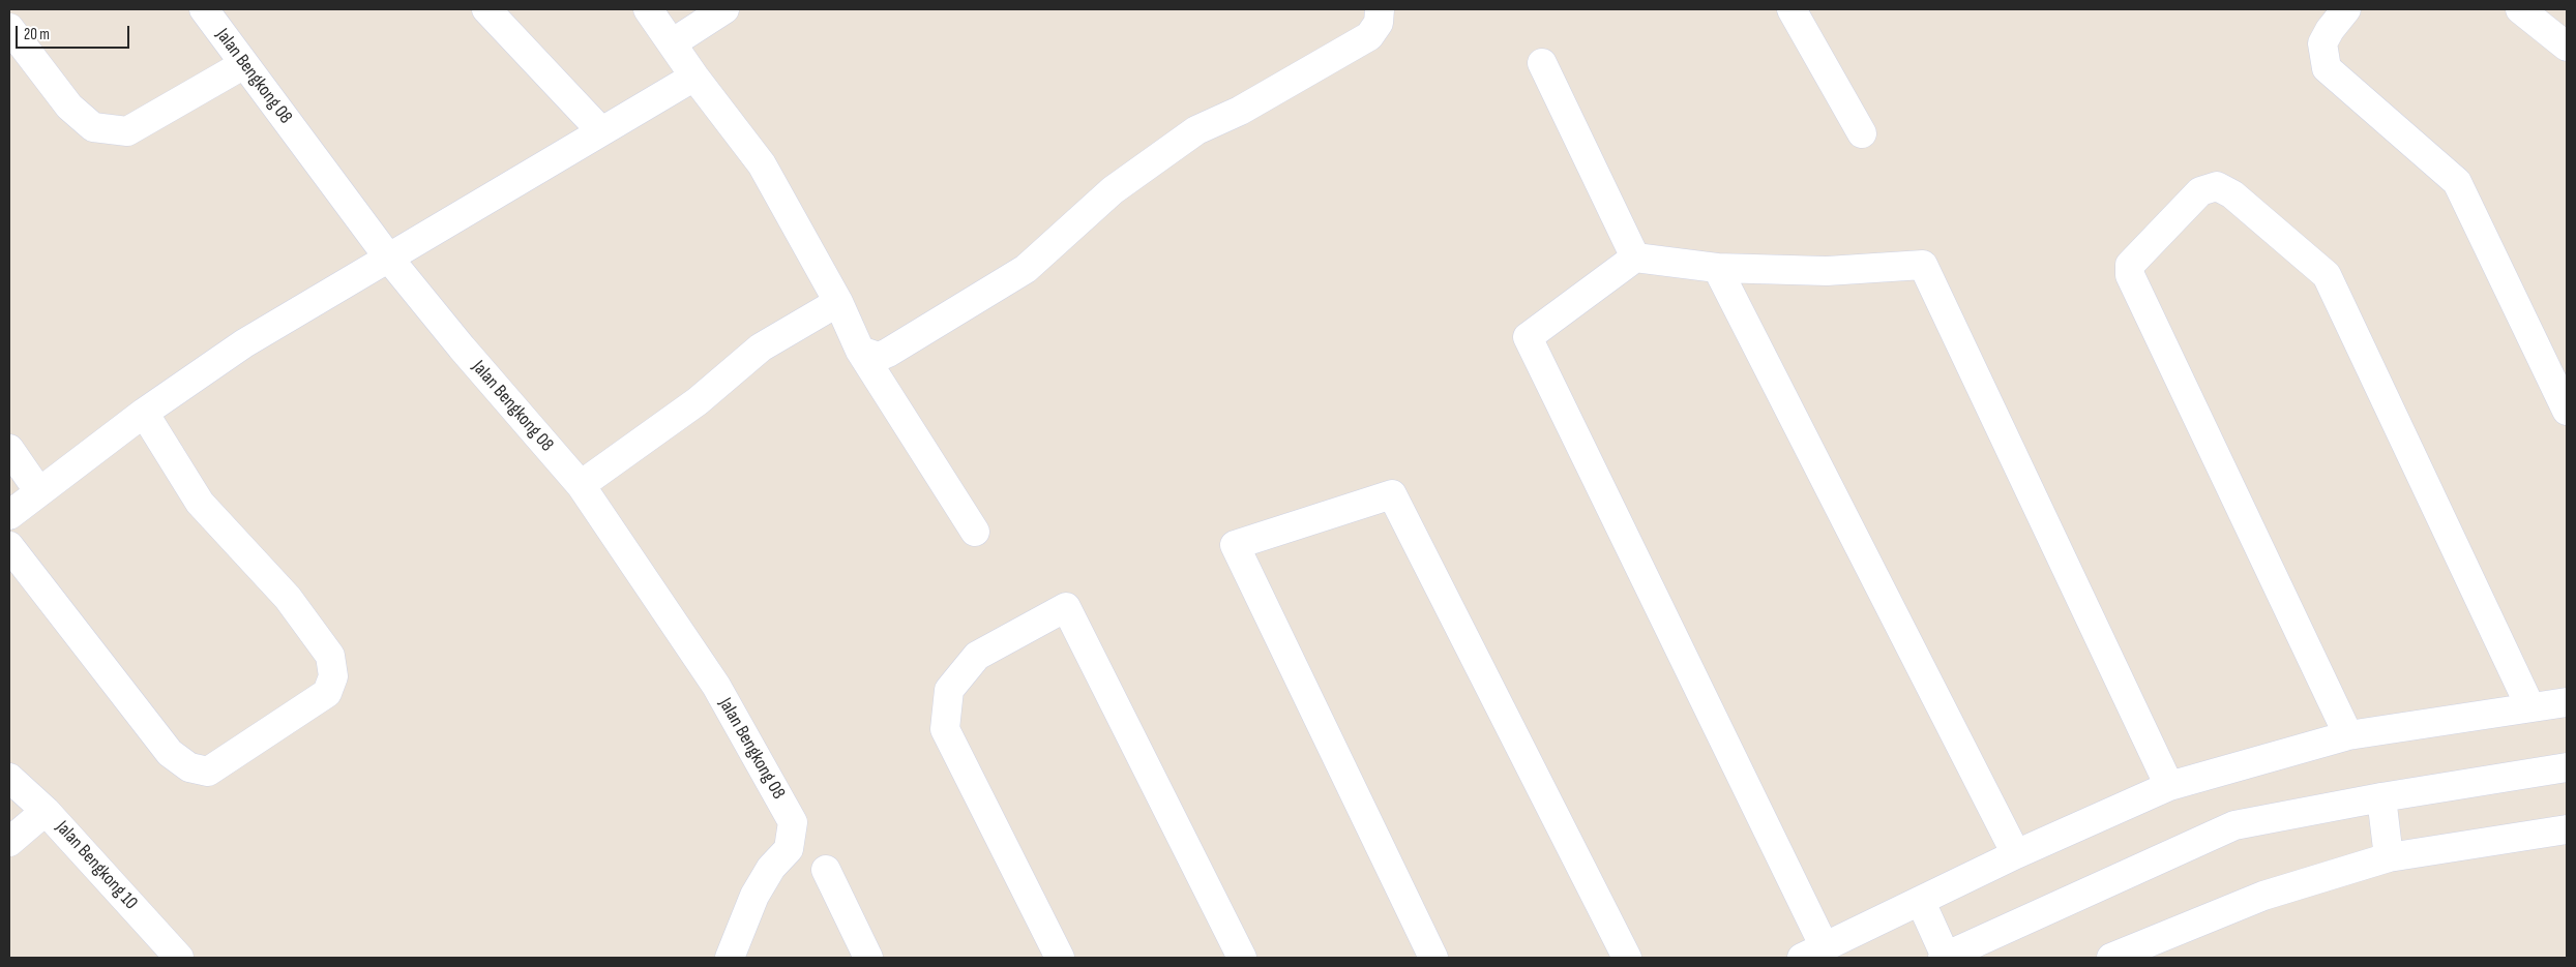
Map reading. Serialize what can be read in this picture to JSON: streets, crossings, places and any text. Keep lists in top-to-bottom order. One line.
{"streets":{"street":["Jalan Bengkong 08","Jalan Bengkong 10"]},"scale_bar":"20 m"}
